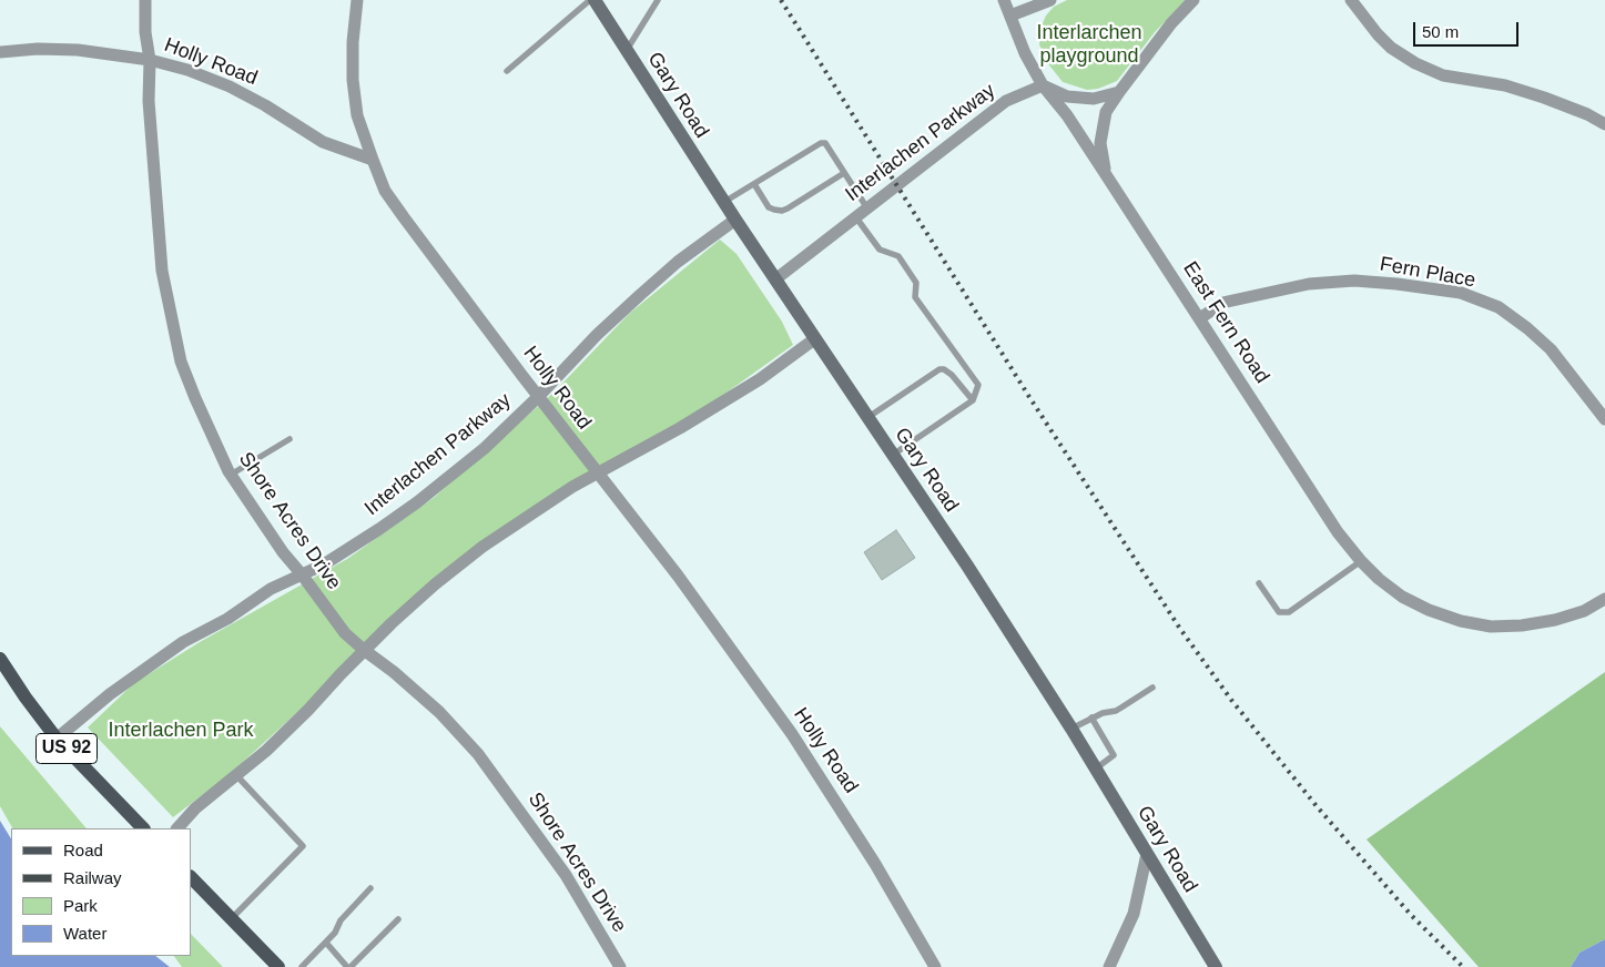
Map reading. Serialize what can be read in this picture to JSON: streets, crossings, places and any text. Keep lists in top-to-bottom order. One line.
{"streets":{"main road":["Gary Road","US 92"],"street":["Holly Road","Interlachen Parkway","Fern Place","East Fern Road","Shore Acres Drive"]},"crossings":[["Holly Road","Interlachen Parkway"],["Holly Road","Shore Acres Drive"],["Gary Road","Interlachen Parkway"],["Interlachen Parkway","East Fern Road"],["Interlachen Parkway","Shore Acres Drive"],["Interlachen Parkway","US 92"],["Fern Place","East Fern Road"]],"parks":["Interlarchen playground","Interlachen Park"],"legend":["Road","Railway","Park","Water"],"scale_bar":"50 m"}
